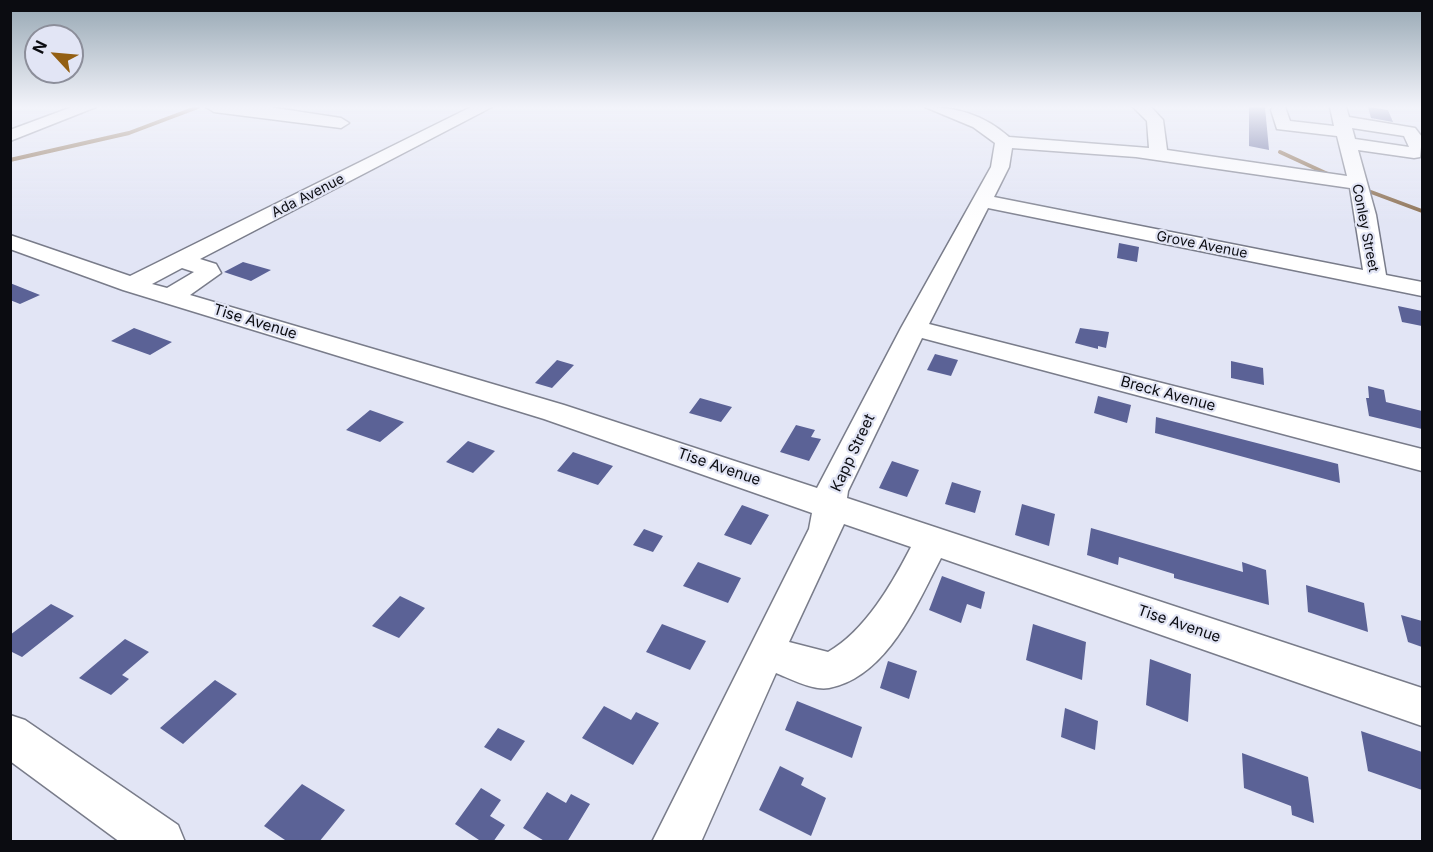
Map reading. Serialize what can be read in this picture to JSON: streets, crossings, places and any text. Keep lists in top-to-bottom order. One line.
{"streets":{"street":["Ada Avenue","Conley Street","Grove Avenue","Tise Avenue","Breck Avenue","Kapp Street"]},"crossings":[["Ada Avenue","Tise Avenue"],["Conley Street","Grove Avenue"],["Grove Avenue","Kapp Street"],["Tise Avenue","Kapp Street"],["Breck Avenue","Kapp Street"]],"north":"top left"}
